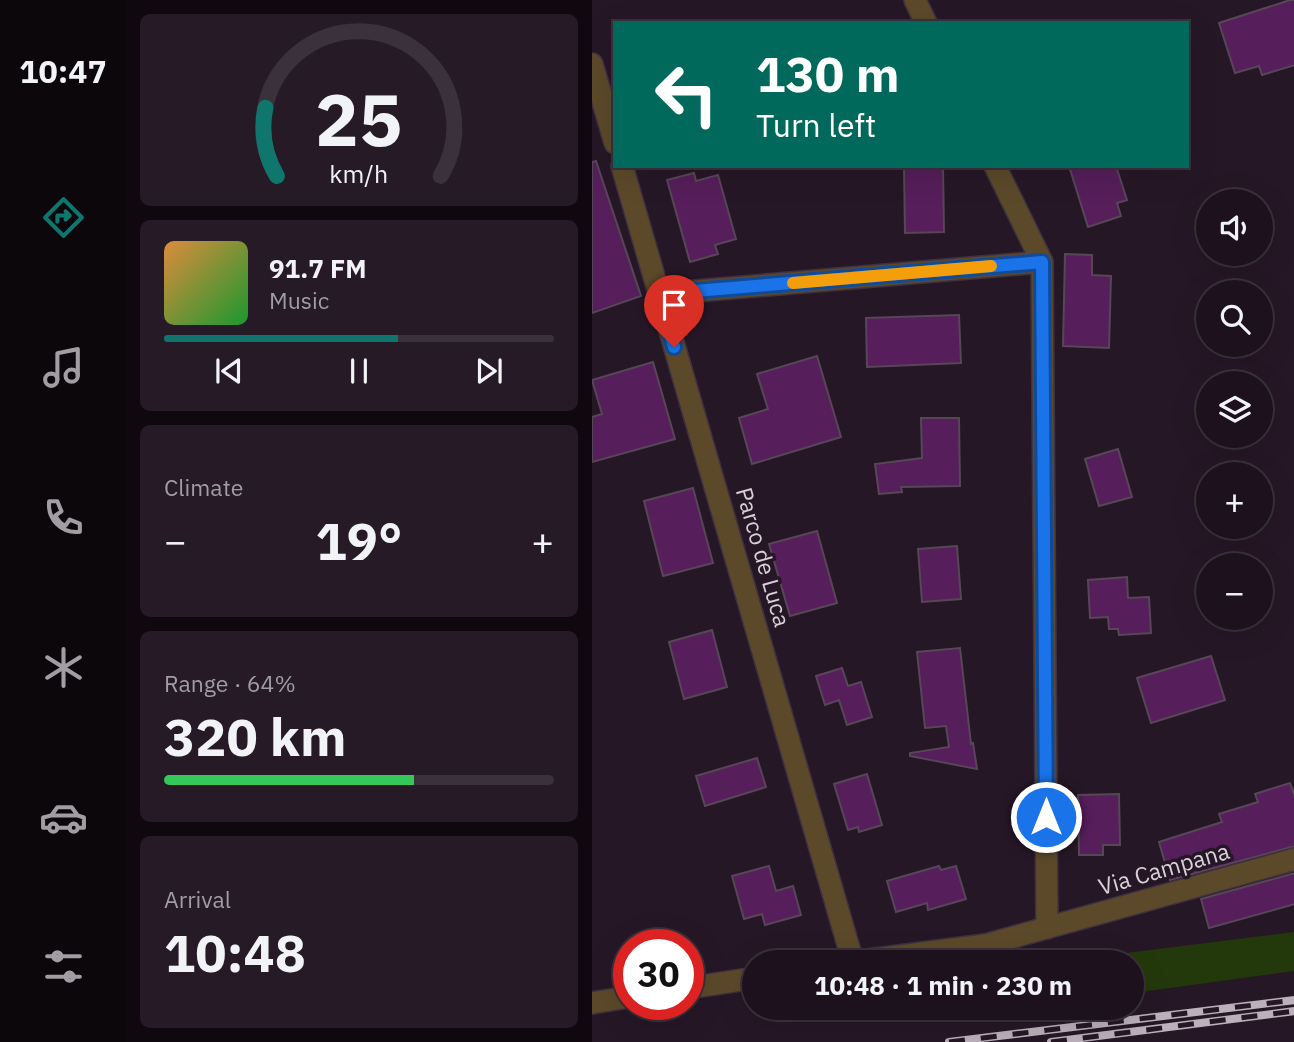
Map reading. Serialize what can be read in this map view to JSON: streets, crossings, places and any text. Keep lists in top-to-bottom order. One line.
{"streets":{"street":["Parco de Luca","Via Campana"]},"page":{"tabs":"10:47","turn":["130 m","Turn left"],"map_buttons":["+","−"],"song":["91.7 FM","Music"],"tile":["Climate",["Range · 64%","320 km"],["Arrival","10:48"]],"heat":["−","19°","+"],"limit":"30","trip":"10:48 · 1 min · 230 m","gauge":["25","km/h"]}}
